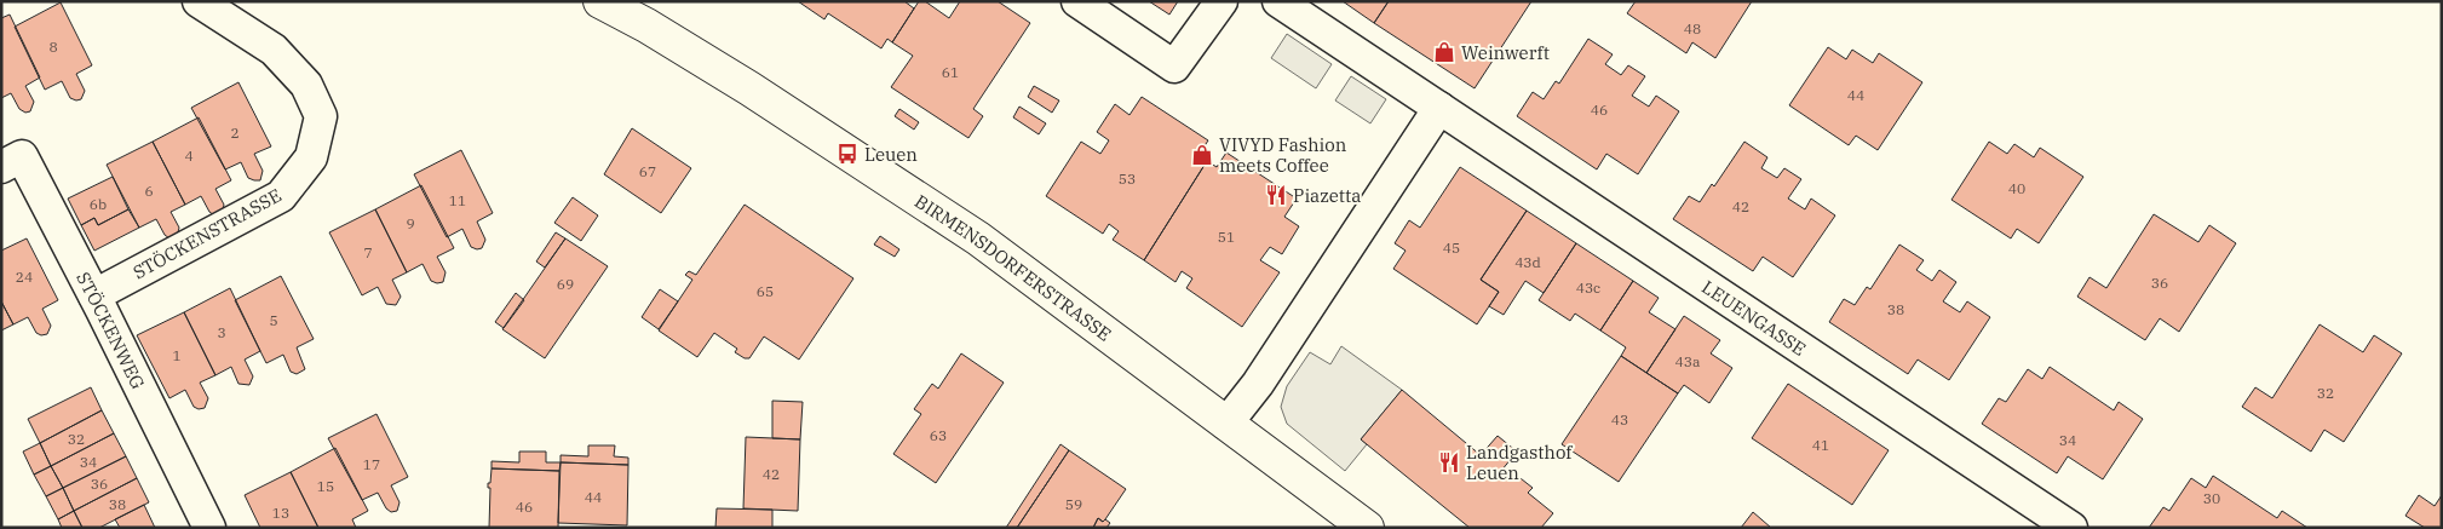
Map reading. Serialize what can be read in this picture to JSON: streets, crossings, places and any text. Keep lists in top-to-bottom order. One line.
{"streets":{"main road":["BIRMENSDORFERSTRASSE"],"street":["STÖCKENSTRASSE","LEUENGASSE","STÖCKENWEG"]},"crossings":[["STÖCKENSTRASSE","STÖCKENWEG"]],"places":{"shop":["Weinwerft","VIVYD Fashion meets Coffee"],"bus stop":["Leuen"],"restaurant":["Piazetta","Landgasthof Leuen"]},"house_numbers":["48","8","61","44","46","2","4","67","53","40","6","11","6b","42","9","51","45","7","43d","24","36","69","43c","65","38","5","3","1","43a","32","43","63","32","34","41","34","17","42","36","15","44","30","38","59","46","13"]}
